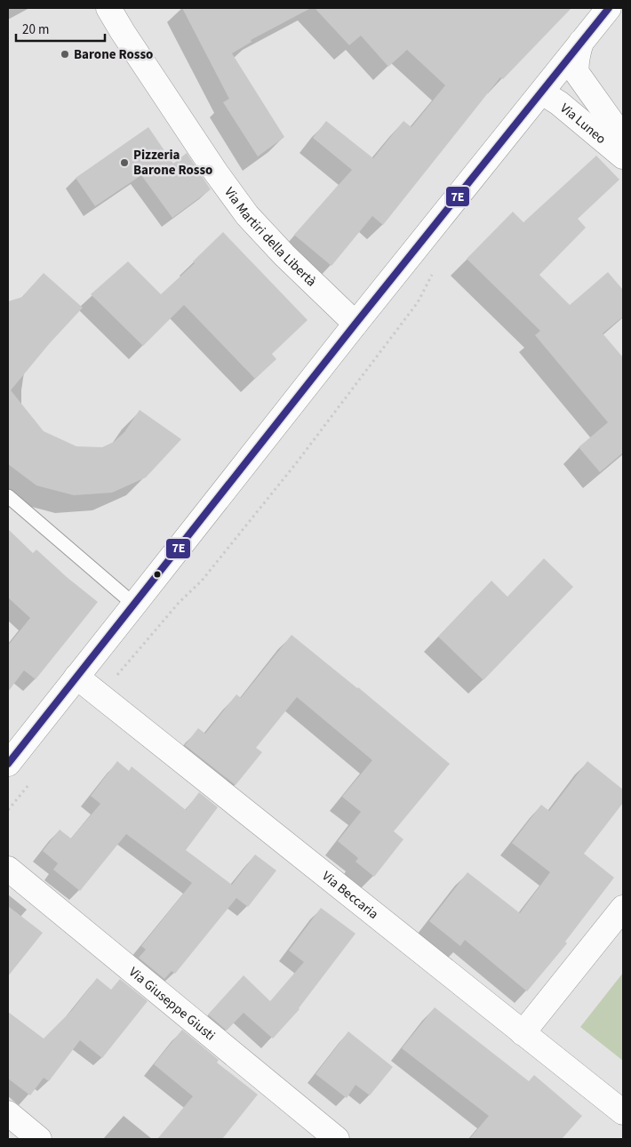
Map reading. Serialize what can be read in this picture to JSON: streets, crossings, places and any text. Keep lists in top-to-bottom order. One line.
{"streets":{"street":["Via Luneo","Via Martiri della Libertà","Via Beccaria","Via Giuseppe Giusti"]},"places":["Barone Rosso","Pizzeria Barone Rosso"],"lines":["transit line 7E"],"scale_bar":"20 m"}
